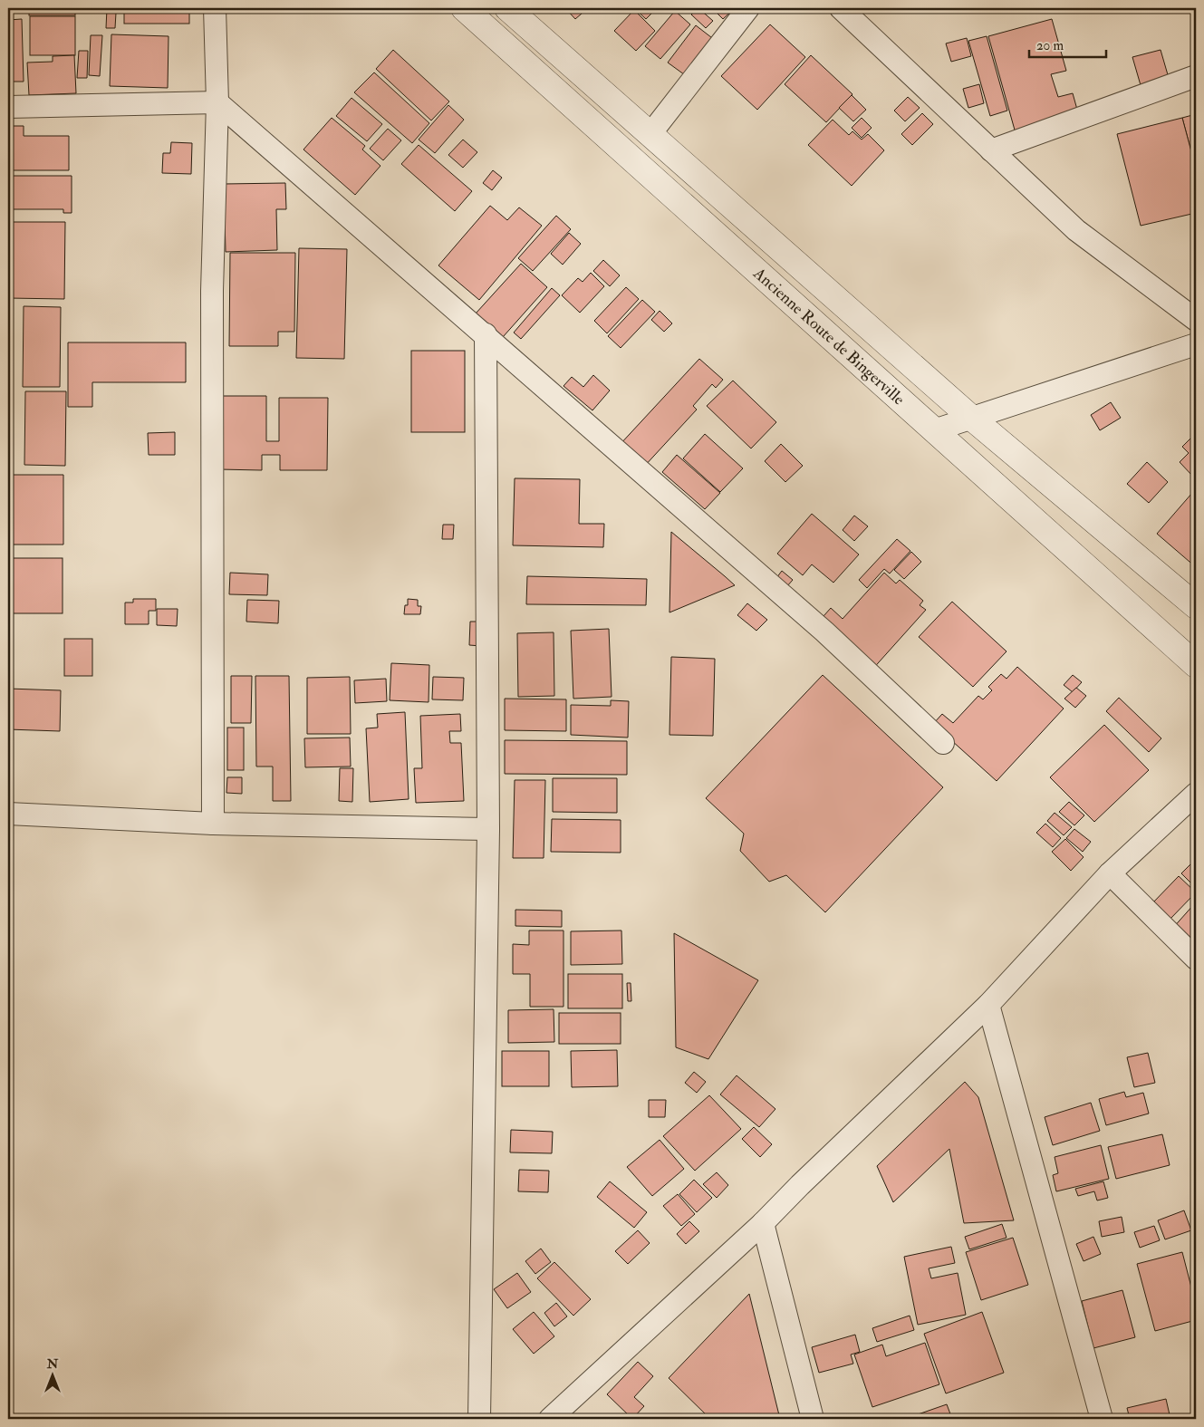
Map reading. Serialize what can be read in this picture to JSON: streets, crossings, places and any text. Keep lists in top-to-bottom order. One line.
{"streets":{"street":["Ancienne Route de Bingerville"]},"scale_bar":"20 m","north":"top"}
